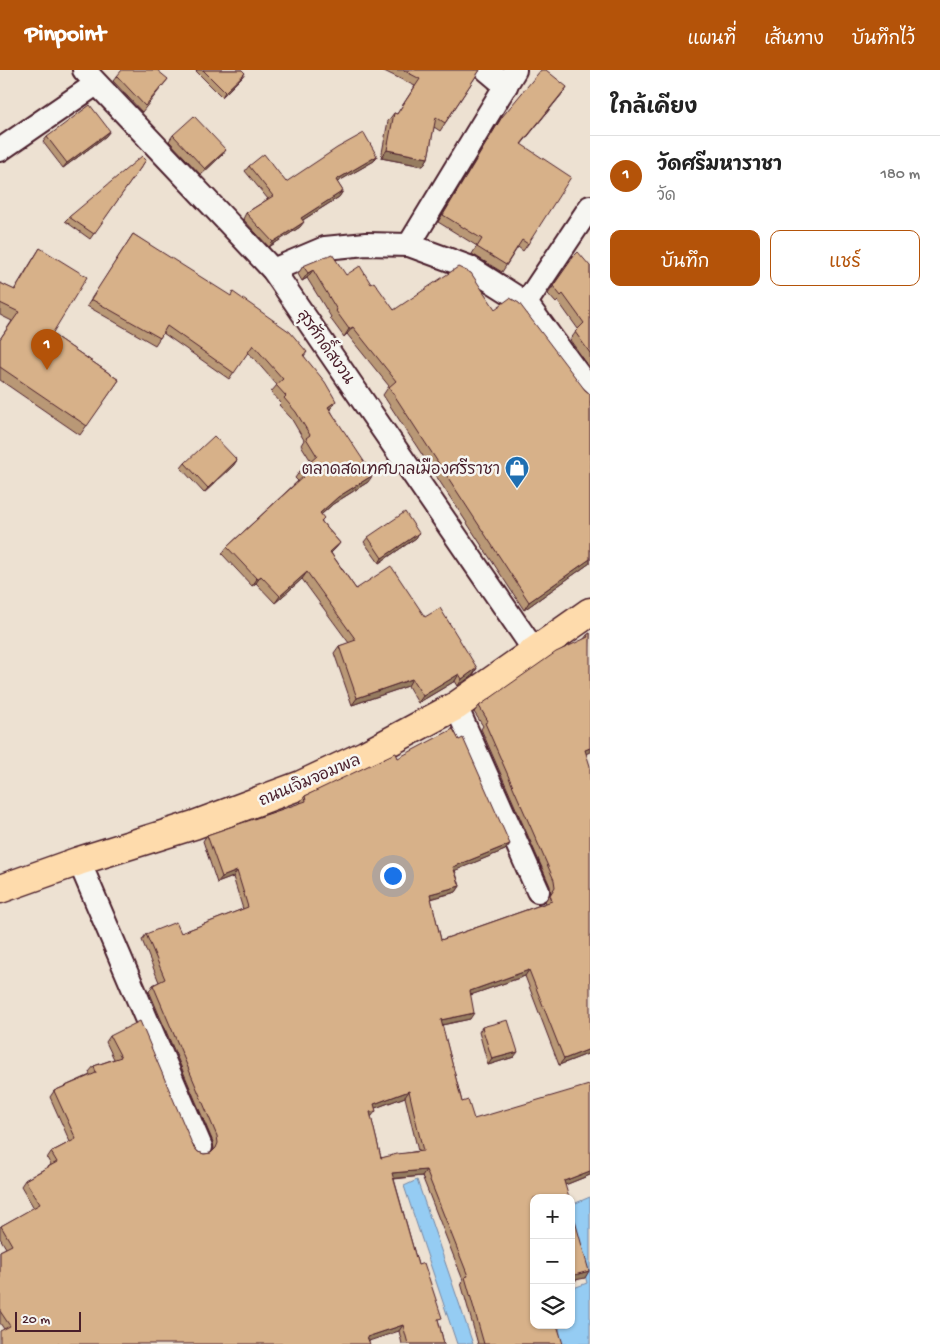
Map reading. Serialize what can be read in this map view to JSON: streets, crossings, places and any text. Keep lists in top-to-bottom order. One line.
{"streets":{"main road":["ถนนเจิมจอมพล"],"street":["สุรศักดิ์สงวน"]},"crossings":[["สุรศักดิ์สงวน","ถนนเจิมจอมพล"]],"places":{"shop":["ตลาดสดเทศบาลเมืองศรีราชา"]},"scale_bar":"20 m","page":{"header":"Pinpoint","nav":["แผนที่","เส้นทาง","บันทึกไว้"],"heading":"ใกล้เคียง","list":[{"mark":"1","name":"วัดศรีมหาราชา","note":"วัด","value":"180 m"}],"buttons":["บันทึก","แชร์"],"pins":"1","map_buttons":["+","−"],"scale":"20 m"}}
